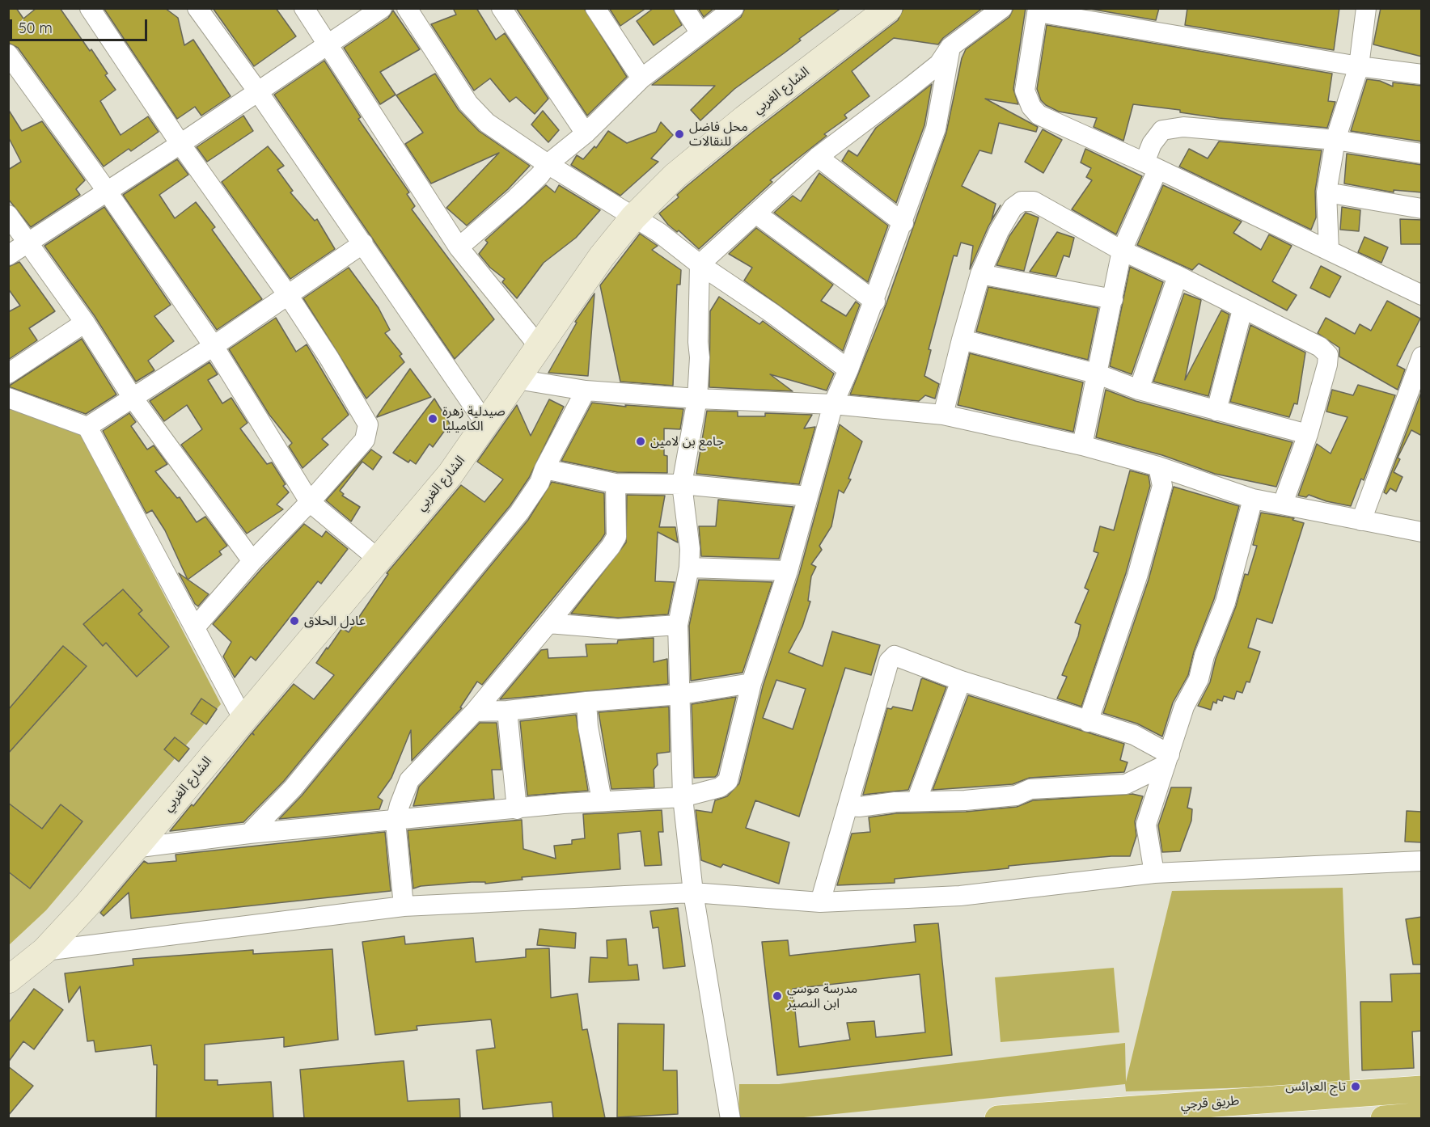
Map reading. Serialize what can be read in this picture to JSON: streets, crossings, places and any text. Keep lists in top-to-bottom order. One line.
{"streets":{"highway":["طريق قرجي"],"street":["الشارع الغربي"]},"places":["محل فاضل للنقالات","صيدلية زهرة الكاميليا","جامع بن لامين","عادل الحلاق","مدرسة موسي ابن النصير","تاج العرائس"],"scale_bar":"50 m"}
